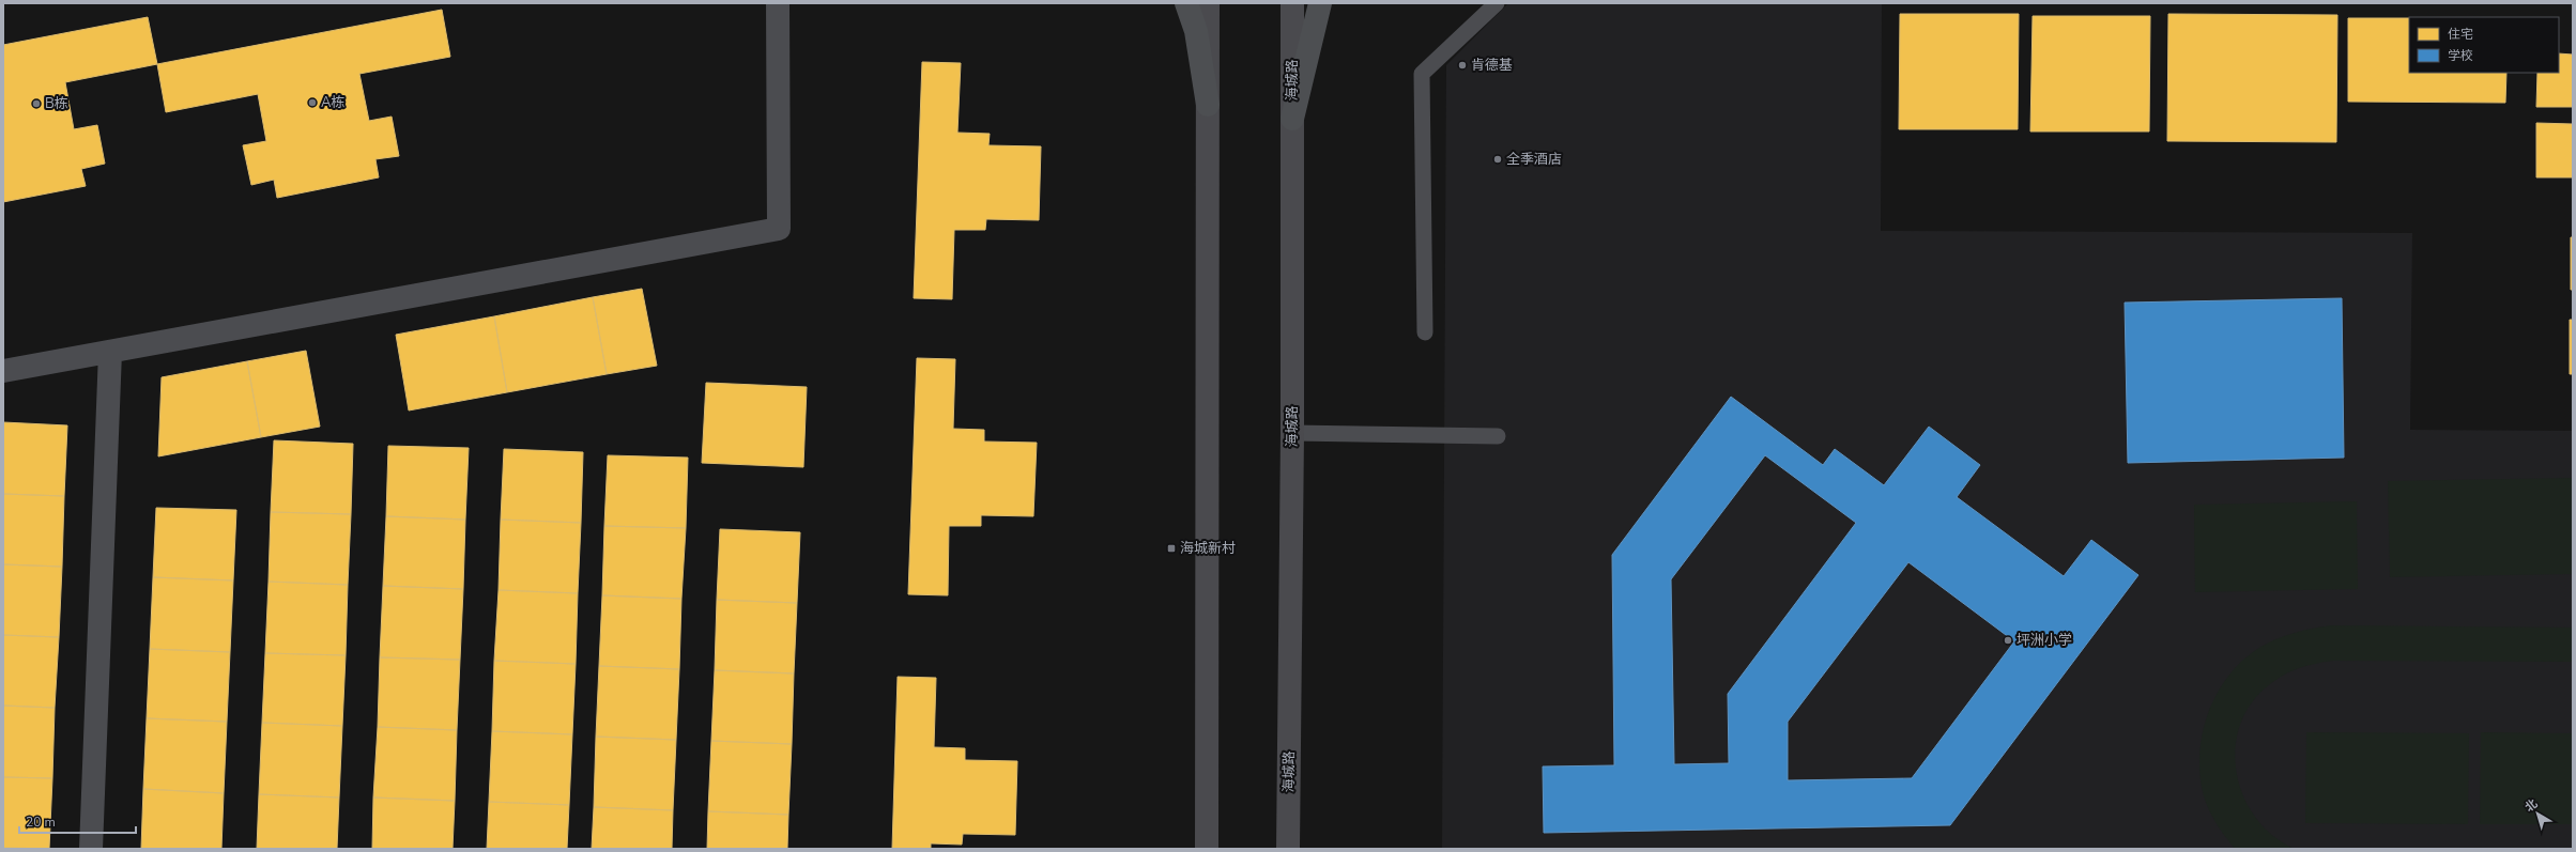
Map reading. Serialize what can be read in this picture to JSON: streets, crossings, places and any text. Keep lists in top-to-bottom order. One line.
{"streets":{"main road":["海城路"]},"places":{"other":["肯德基","A栋","B栋","全季酒店","坪洲小学"],"transit":["海城新村"]},"legend":["住宅","学校"],"scale_bar":"20 m","north":"top left"}
